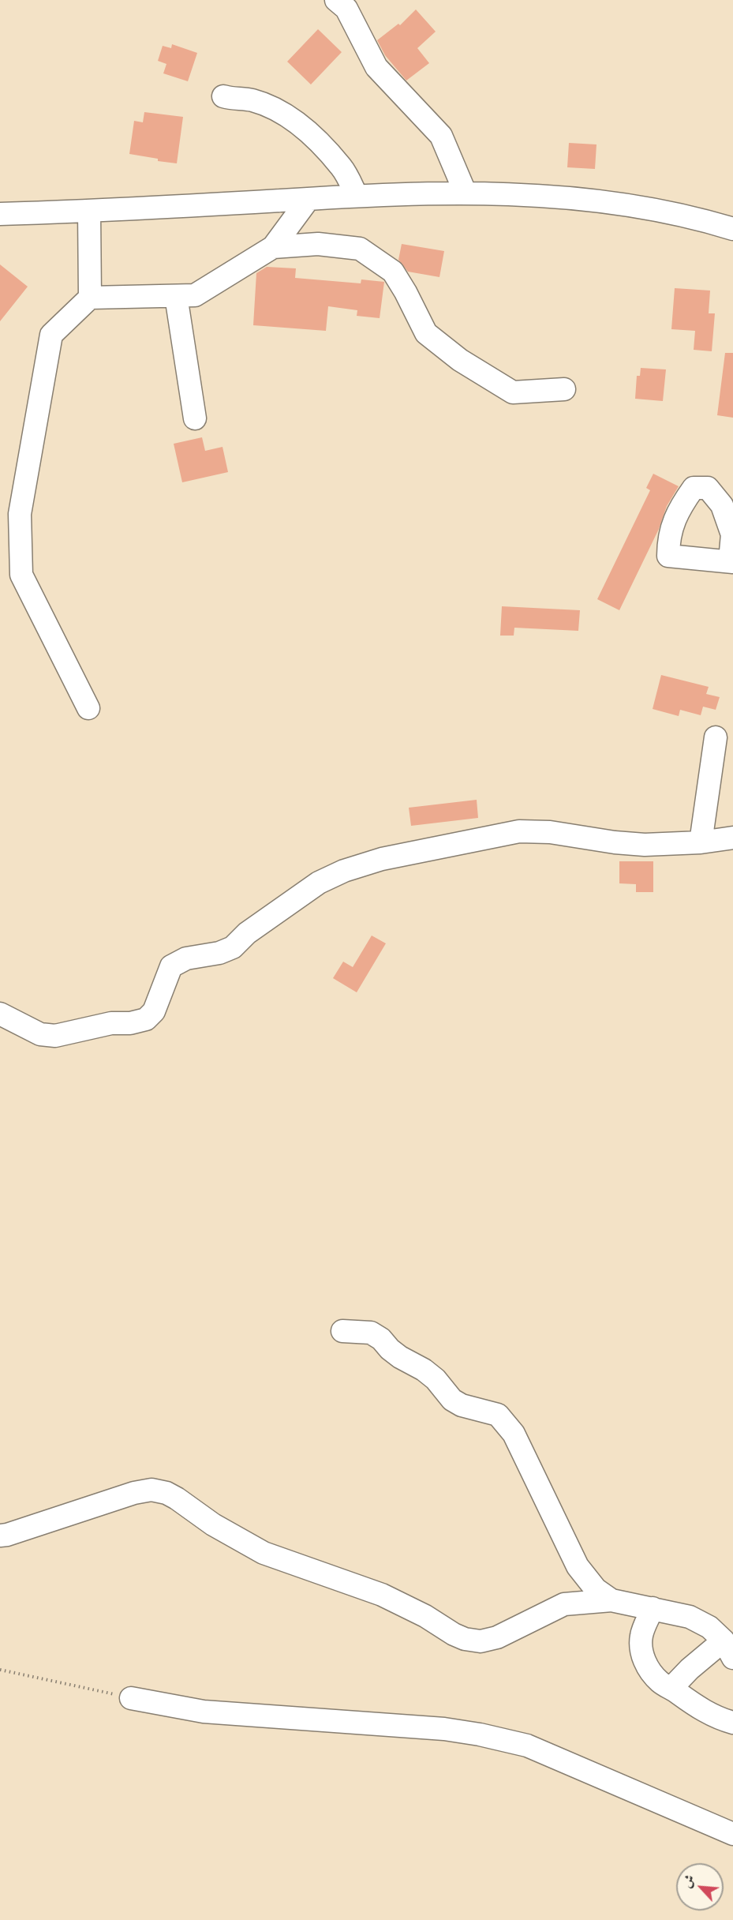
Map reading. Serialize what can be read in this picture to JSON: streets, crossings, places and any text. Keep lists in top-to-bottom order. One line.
{"north":"top left"}
